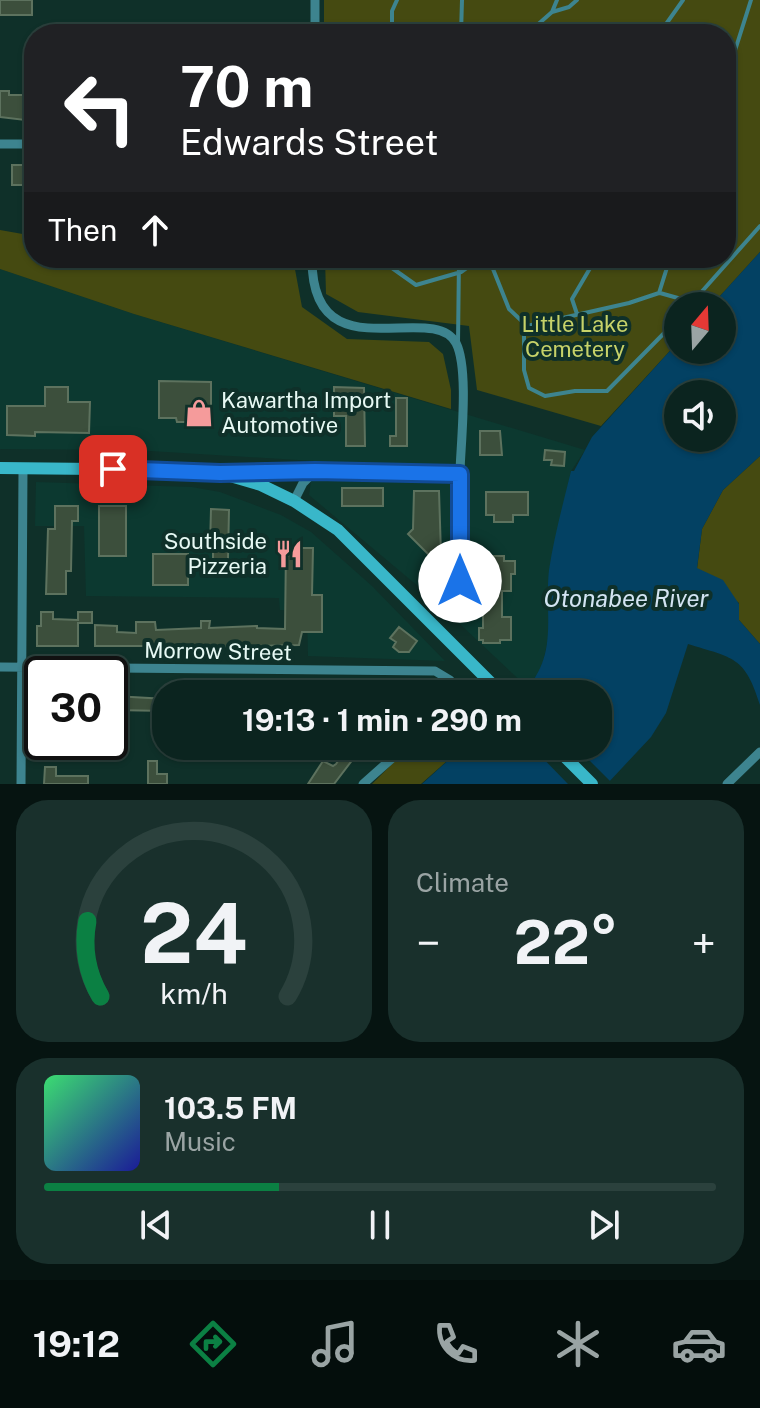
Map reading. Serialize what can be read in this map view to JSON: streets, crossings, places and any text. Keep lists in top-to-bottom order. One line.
{"streets":{"street":["Morrow Street"]},"water":["Otonabee River"],"parks":["Little Lake Cemetery"],"places":{"shop":["Kawartha Import Automotive"],"restaurant":["Southside Pizzeria"]},"north":"top","page":{"turn":["70 m","Edwards Street"],"then":"Then","limit":"30","trip":"19:13 · 1 min · 290 m","tile":"Climate","heat":["−","22°","+"],"song":["103.5 FM","Music"],"tabs":"19:12","gauge":["24","km/h"]}}
